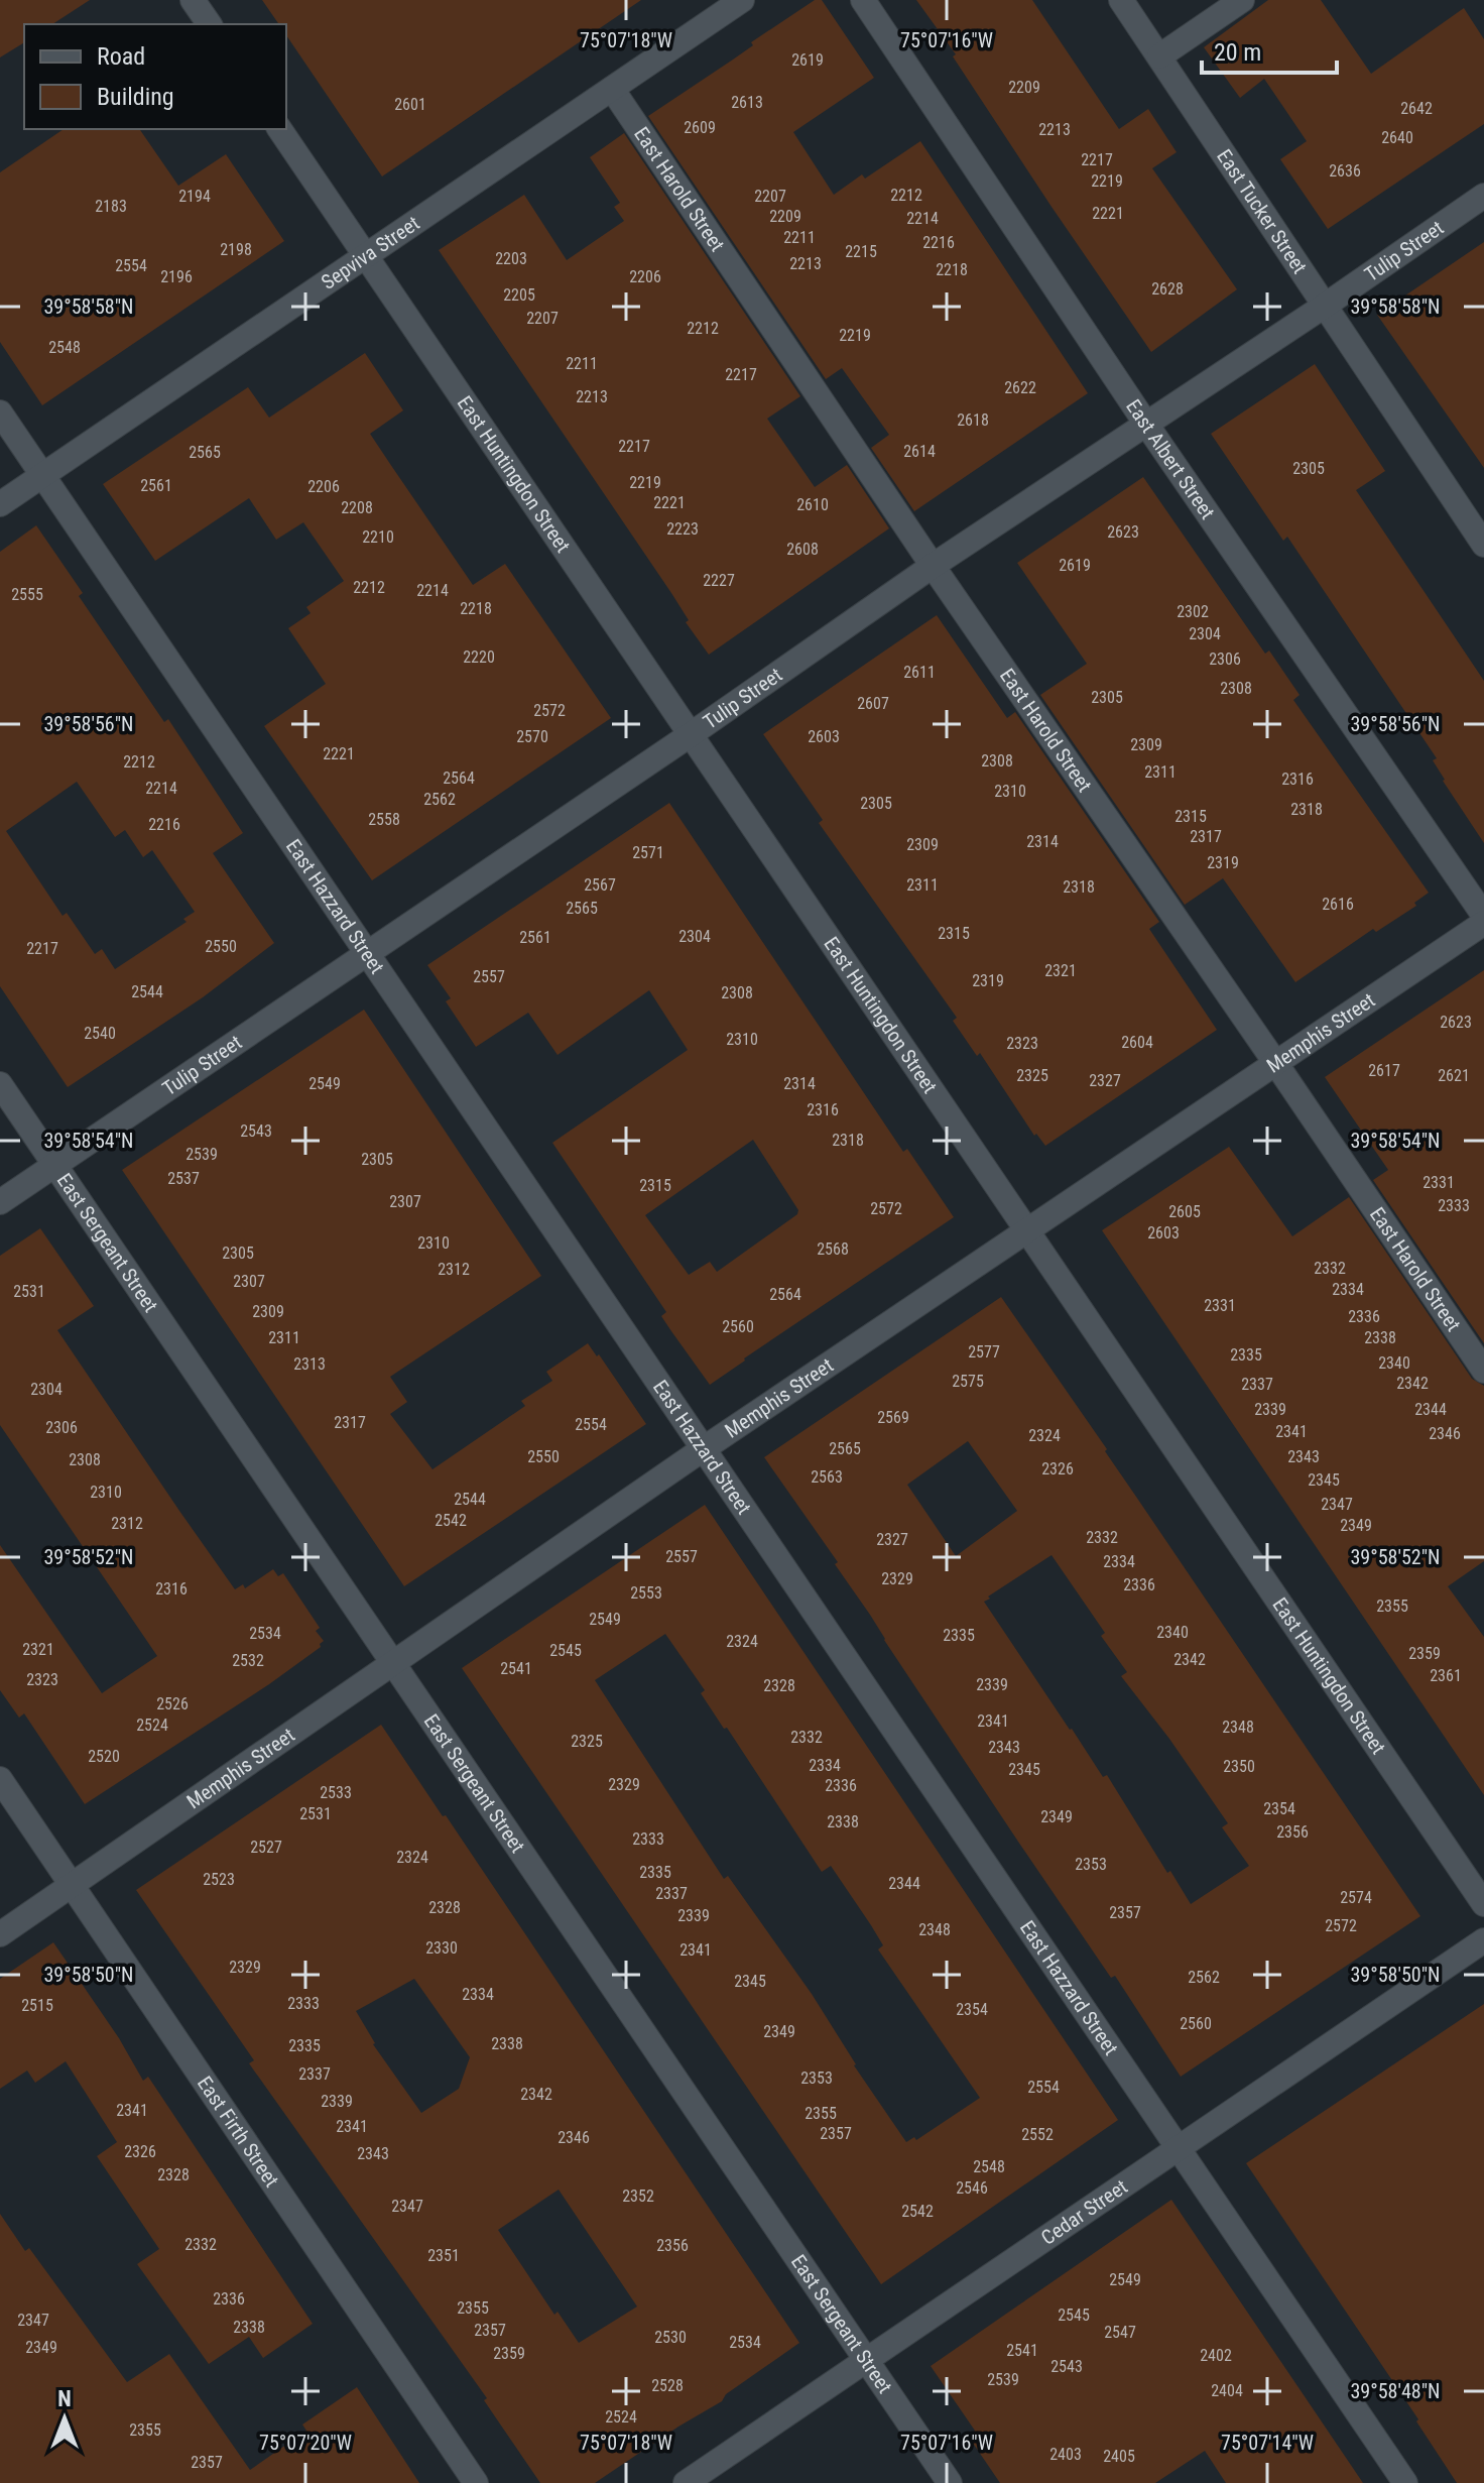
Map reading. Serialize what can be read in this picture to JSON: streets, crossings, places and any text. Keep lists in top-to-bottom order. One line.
{"streets":{"street":["East Harold Street","East Tucker Street","Tulip Street","Sepviva Street","East Albert Street","East Huntingdon Street","East Hazzard Street","Memphis Street","East Sergeant Street","East Firth Street","Cedar Street"]},"crossings":[["East Harold Street","Tulip Street"],["East Harold Street","Sepviva Street"],["East Harold Street","Memphis Street"],["East Tucker Street","Tulip Street"],["Tulip Street","East Albert Street"],["Tulip Street","East Huntingdon Street"],["Tulip Street","East Hazzard Street"],["Tulip Street","East Sergeant Street"],["Sepviva Street","East Huntingdon Street"],["Sepviva Street","East Hazzard Street"],["East Huntingdon Street","Memphis Street"],["East Hazzard Street","Memphis Street"],["East Hazzard Street","Cedar Street"],["Memphis Street","East Sergeant Street"],["Memphis Street","East Firth Street"],["East Sergeant Street","Cedar Street"]],"house_numbers":["2619","2209","2613","2601","2642","2609","2213","2640","2217","2636","2219","2212","2194","2207","2183","2221","2209","2214","2211","2216","2198","2215","2203","2213","2554","2218","2196","2206","2628","2205","2207","2212","2219","2548","2211","2217","2622","2213","2618","2217","2614","2565","2305","2219","2561","2206","2221","2610","2208","2223","2623","2210","2608","2619","2227","2212","2214","2555","2218","2302","2304","2220","2306","2611","2308","2305","2607","2572","2570","2603","2309","2221","2308","2212","2311","2564","2316","2214","2310","2562","2305","2318","2315","2558","2216","2317","2314","2309","2571","2319","2567","2311","2318","2616","2565","2315","2304","2561","2550","2217","2321","2557","2319","2544","2308","2623","2540","2310","2604","2323","2617","2325","2621","2327","2549","2314","2316","2543","2318","2539","2305","2537","2331","2315","2307","2333","2572","2605","2603","2310","2568","2305","2332","2312","2307","2334","2531","2564","2331","2309","2336","2560","2311","2338","2577","2335","2340","2313","2575","2342","2337","2304","2339","2344","2569","2317","2554","2306","2341","2346","2324","2565","2550","2343","2308","2326","2563","2345","2310","2544","2347","2542","2312","2349","2332","2327","2557","2334","2329","2336","2316","2553","2355","2549","2340","2534","2335","2324","2321","2545","2359","2342","2532","2541","2361","2323","2339","2328","2526","2341","2524","2348","2332","2325","2343","2520","2334","2350","2345","2329","2336","2533","2354","2531","2349","2338","2356","2333","2527","2324","2353","2335","2523","2344","2337","2574","2328","2357","2339","2572","2348","2330","2341","2329","2562","2345","2334","2333","2515","2354","2560","2349","2338","2335","2337","2353","2554","2342","2339","2341","2355","2341","2357","2552","2346","2326","2343","2548","2328","2546","2352","2347","2542","2332","2356","2351","2549","2336","2355","2545","2347","2338","2357","2547","2530","2534","2349","2541","2359","2402","2543","2539","2528","2404","2524","2355","2403","2405","2357"],"legend":["Road","Building"],"scale_bar":"20 m","north":"top","coordinates":["75°07'18\"W","75°07'16\"W","39°58'58\"N","39°58'56\"N","39°58'54\"N","39°58'52\"N","39°58'50\"N","39°58'48\"N","75°07'20\"W","75°07'14\"W"]}
